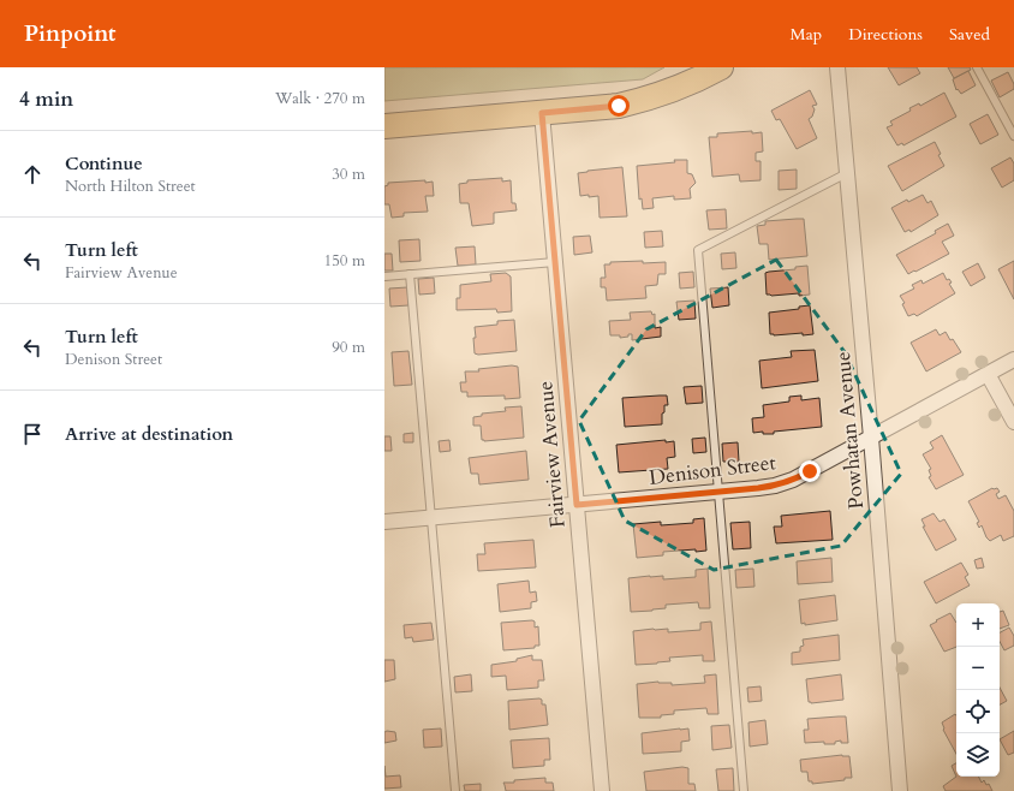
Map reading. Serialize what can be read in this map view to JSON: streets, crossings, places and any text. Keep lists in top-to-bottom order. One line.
{"streets":{"street":["Powhatan Avenue","Fairview Avenue","Denison Street"]},"crossings":[["Powhatan Avenue","Denison Street"],["Fairview Avenue","Denison Street"]],"page":{"header":"Pinpoint","nav":["Map","Directions","Saved"],"heading":["4 min","Walk · 270 m"],"list":[["Continue","North Hilton Street","30 m"],["Turn left","Fairview Avenue","150 m"],["Turn left","Denison Street","90 m"],"Arrive at destination"],"map_buttons":["+","−"]}}
